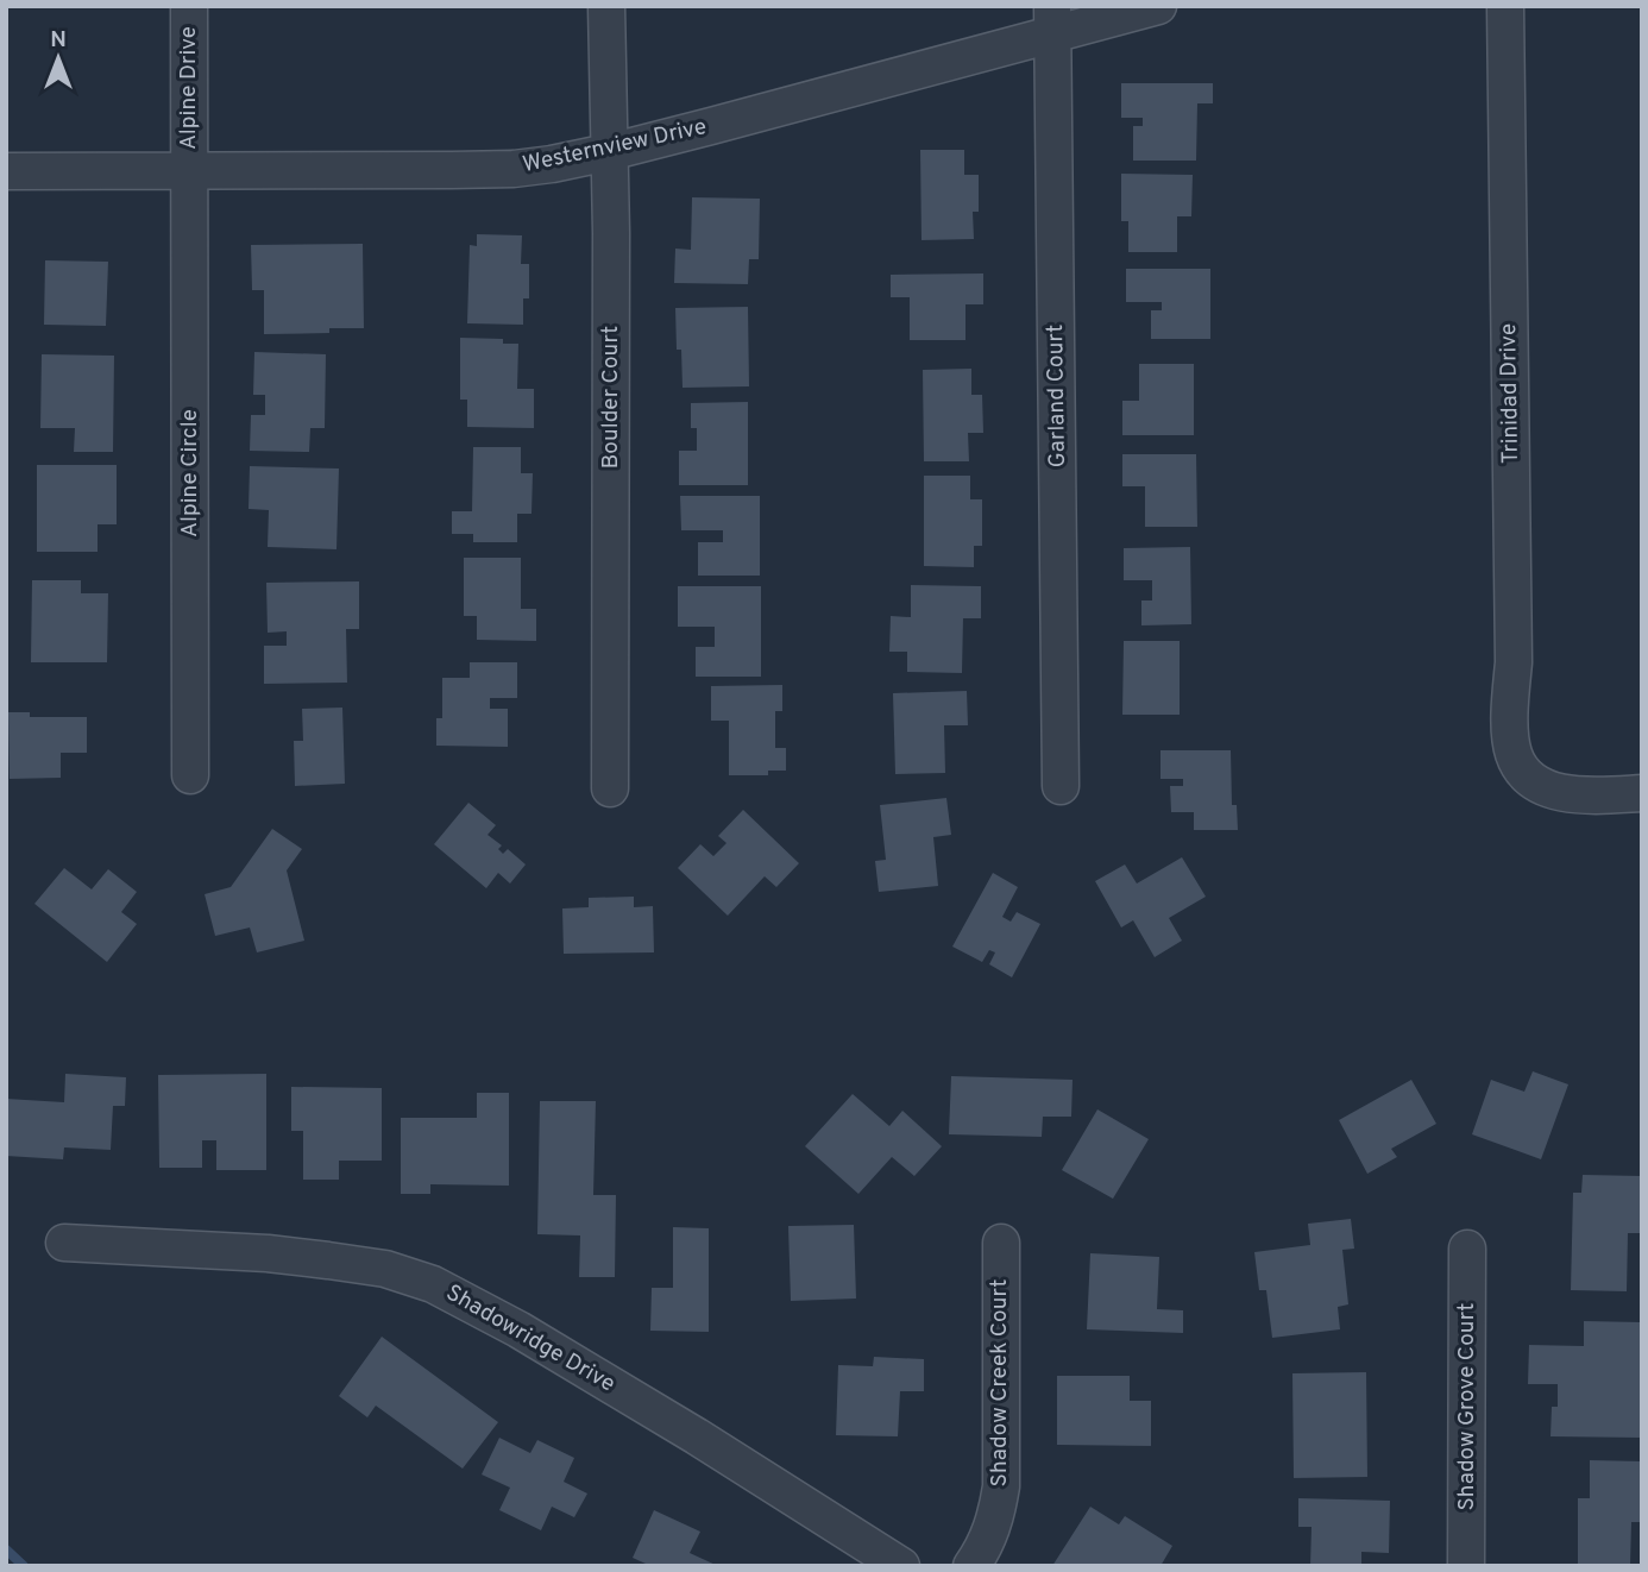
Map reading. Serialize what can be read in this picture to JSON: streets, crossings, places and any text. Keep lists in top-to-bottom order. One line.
{"streets":{"street":["Alpine Drive","Westernview Drive","Trinidad Drive","Garland Court","Boulder Court","Alpine Circle","Shadowridge Drive","Shadow Creek Court","Shadow Grove Court"]},"crossings":[["Alpine Drive","Westernview Drive"],["Alpine Drive","Alpine Circle"],["Westernview Drive","Garland Court"],["Westernview Drive","Boulder Court"],["Westernview Drive","Alpine Circle"]],"north":"top"}
